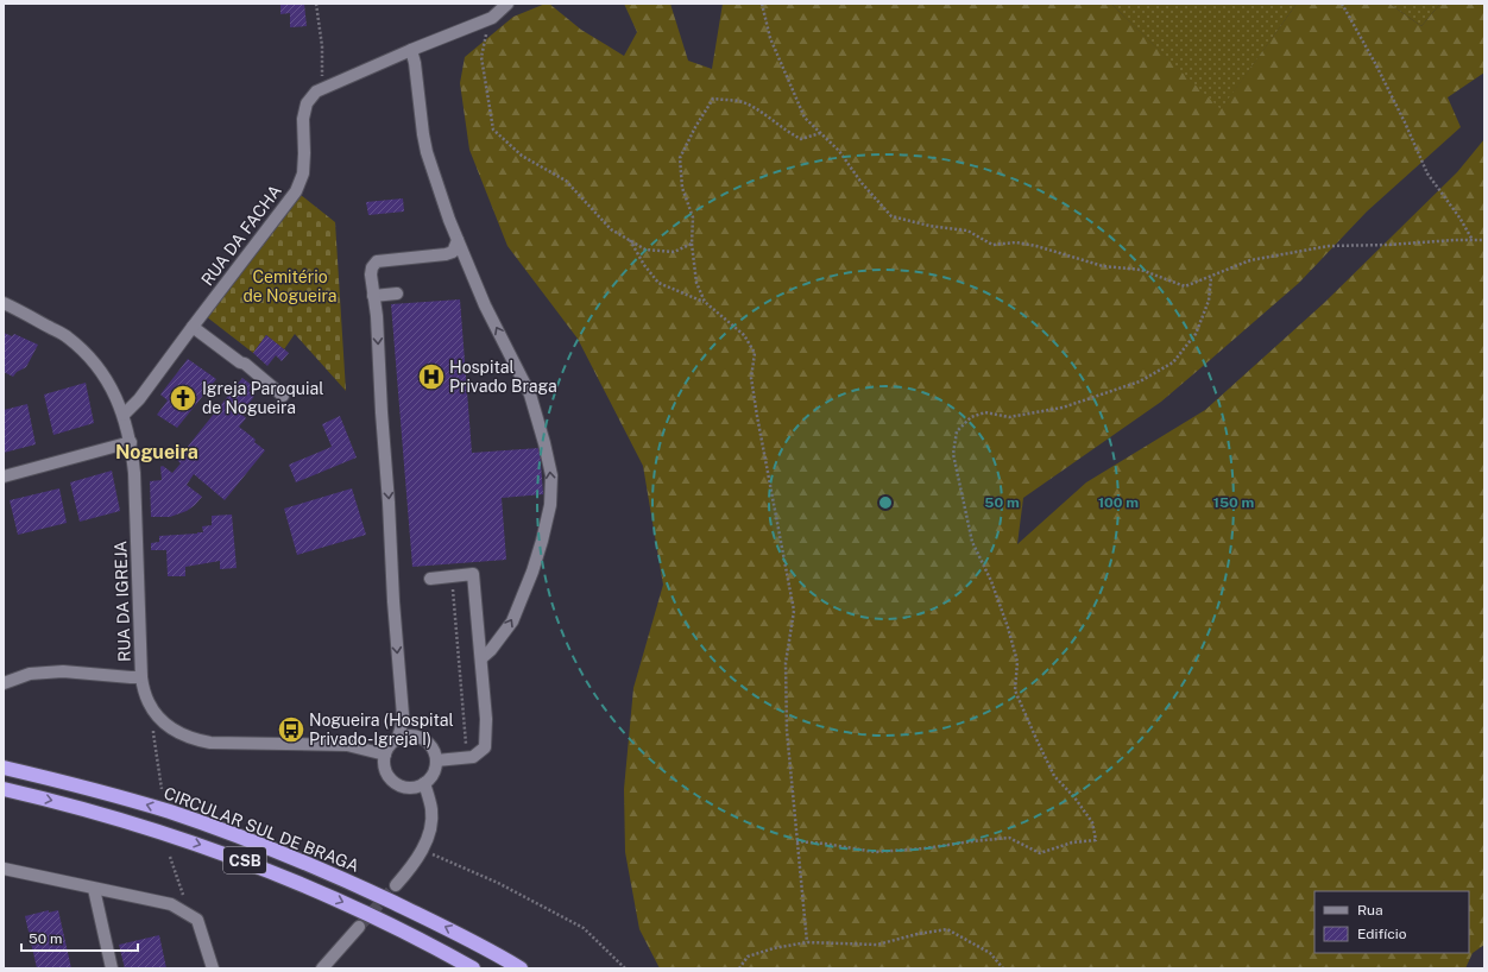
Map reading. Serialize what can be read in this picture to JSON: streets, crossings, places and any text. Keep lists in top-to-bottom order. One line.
{"streets":{"highway":["CIRCULAR SUL DE BRAGA","CSB"],"street":["RUA DA FACHA","RUA DA IGREJA"]},"crossings":[["RUA DA FACHA","RUA DA IGREJA"]],"districts":["Nogueira"],"parks":["Cemitério de Nogueira"],"places":{"hospital":["Hospital Privado Braga"],"church":["Igreja Paroquial de Nogueira"],"bus stop":["Nogueira (Hospital Privado-Igreja I)"]},"legend":["Rua","Edifício"],"scale_bar":"50 m","rings":["50 m","100 m","150 m"]}
